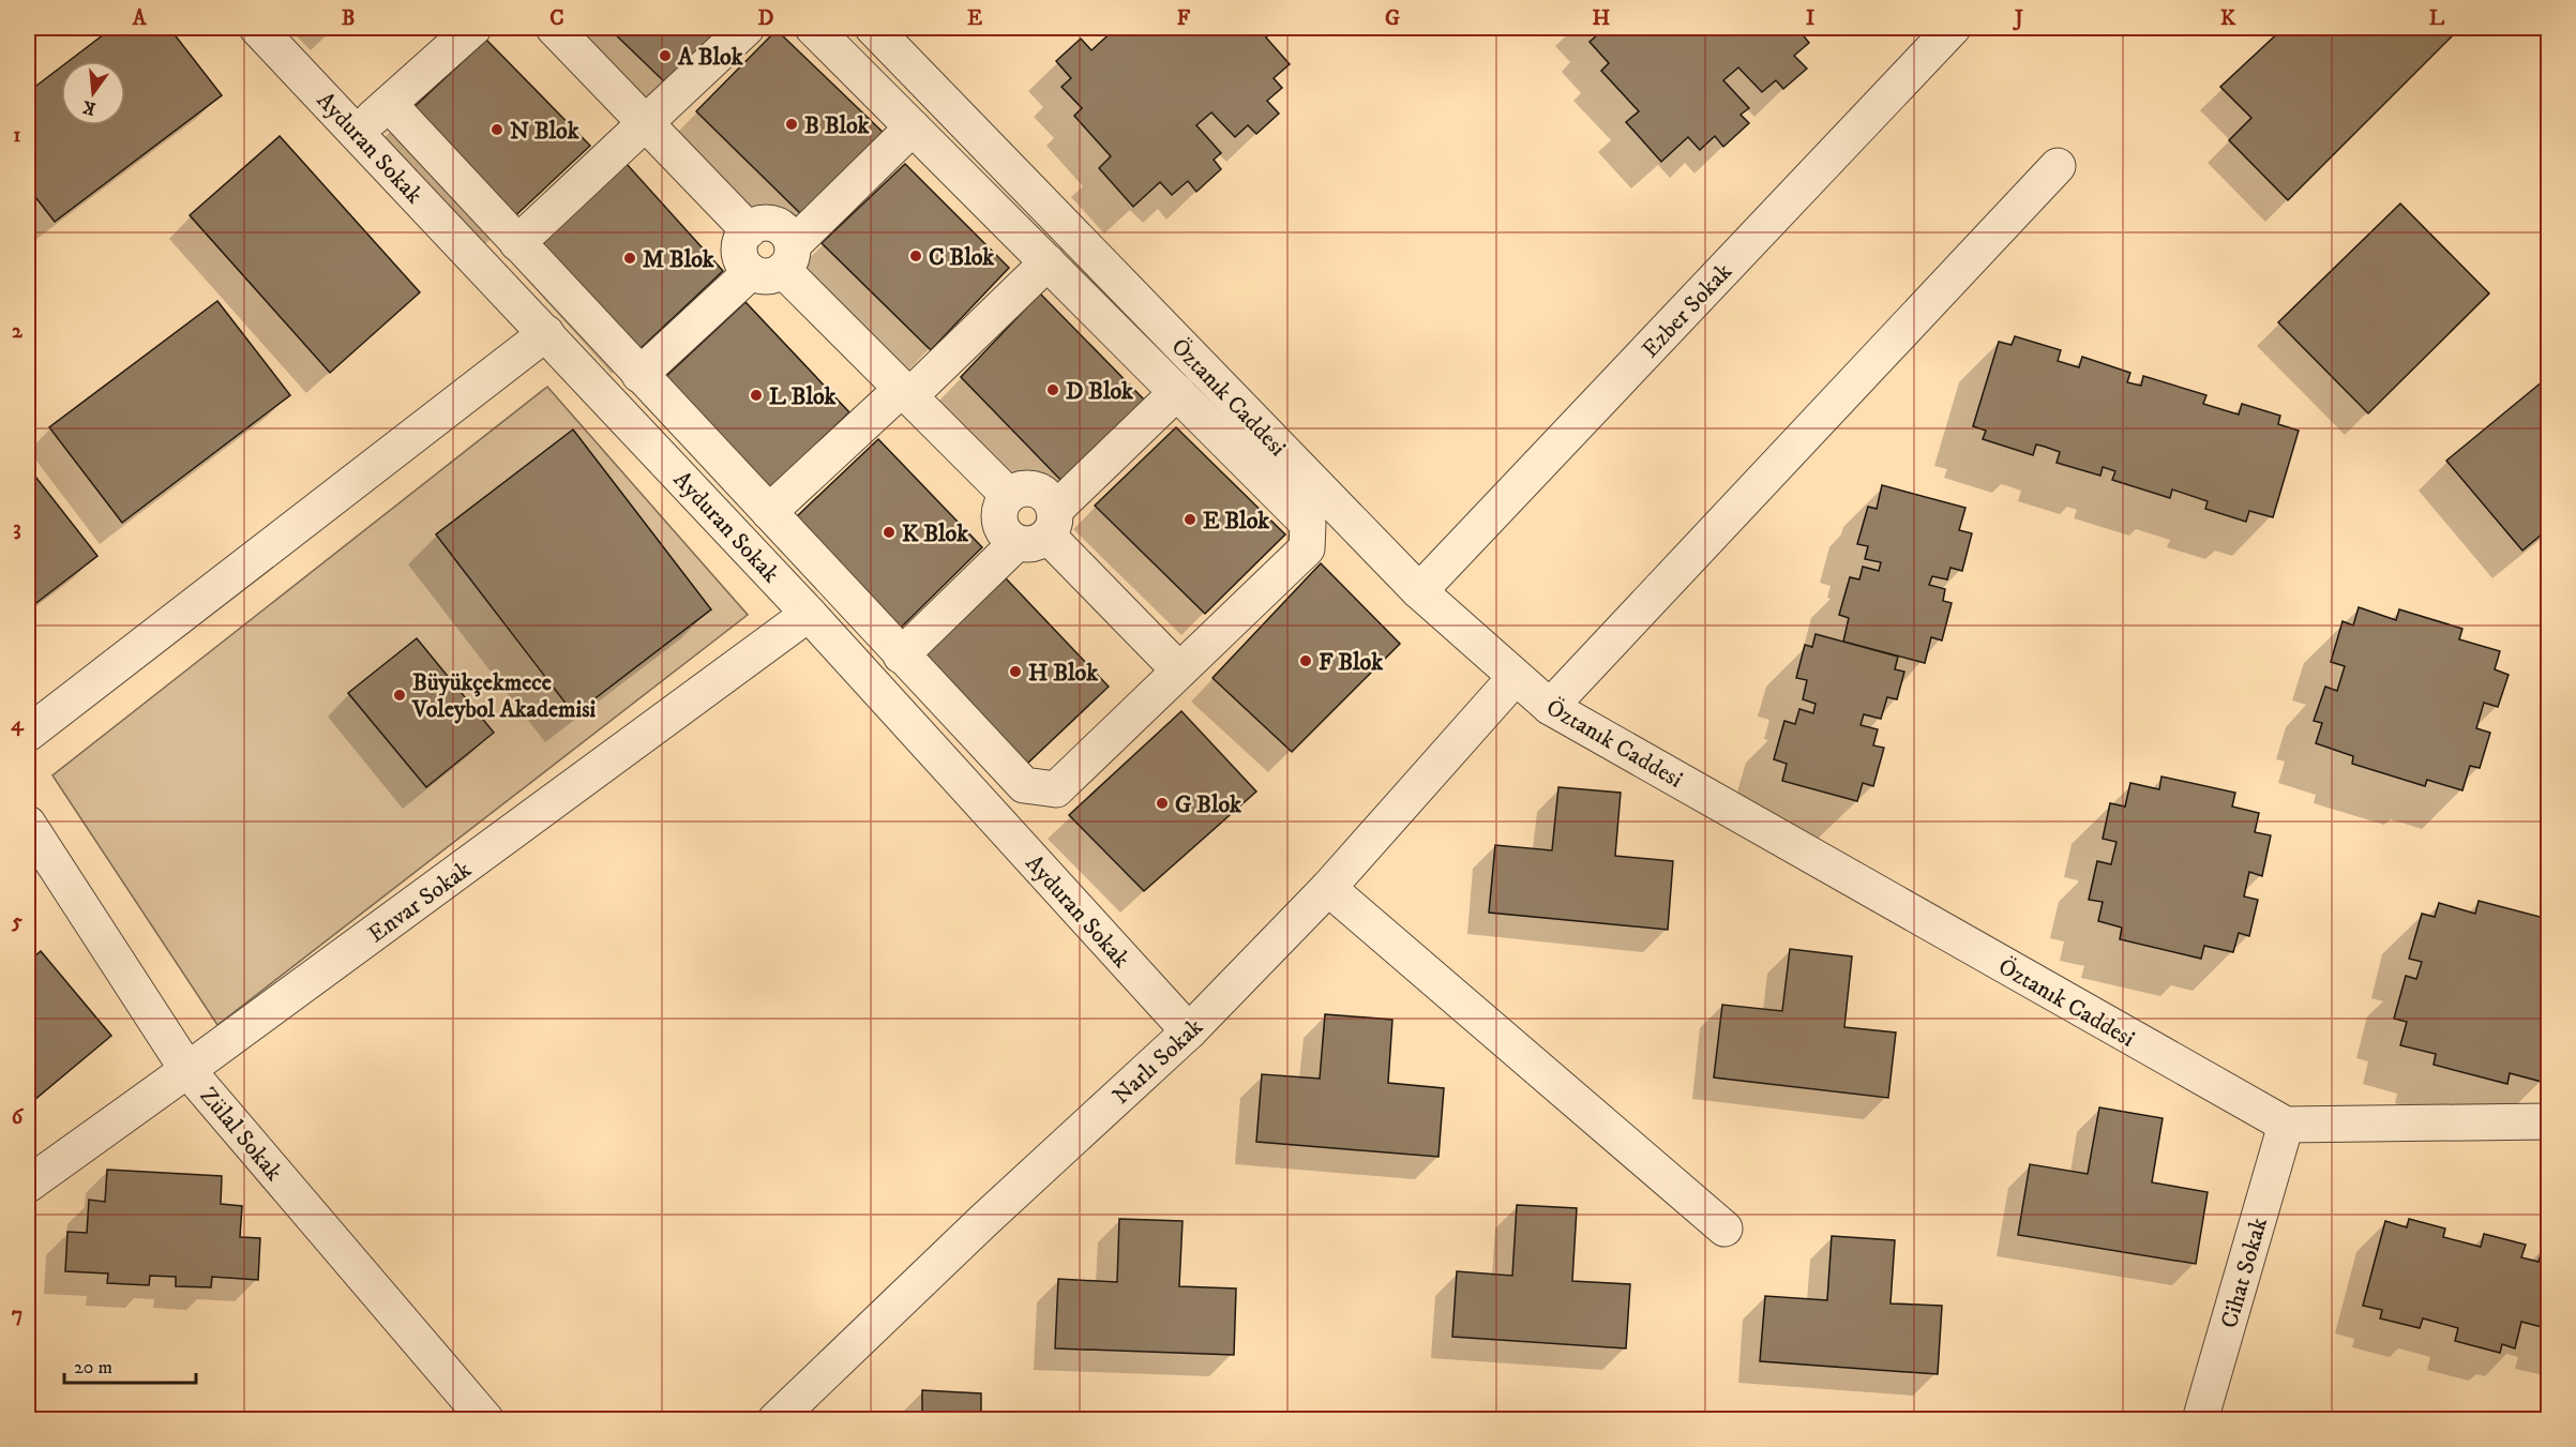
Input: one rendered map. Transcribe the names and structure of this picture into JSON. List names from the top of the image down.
{
  "streets": {
    "street": [
      "Ayduran Sokak",
      "Ezber Sokak",
      "Öztanık Caddesi",
      "Envar Sokak",
      "Narlı Sokak",
      "Zülal Sokak",
      "Cihat Sokak"
    ]
  },
  "crossings": [
    ["Ayduran Sokak", "Envar Sokak"],
    ["Ayduran Sokak", "Narlı Sokak"],
    ["Ezber Sokak", "Öztanık Caddesi"],
    ["Öztanık Caddesi", "Narlı Sokak"],
    ["Öztanık Caddesi", "Cihat Sokak"],
    ["Envar Sokak", "Zülal Sokak"]
  ],
  "places": [
    "A Blok",
    "B Blok",
    "N Blok",
    "C Blok",
    "M Blok",
    "D Blok",
    "L Blok",
    "E Blok",
    "K Blok",
    "F Blok",
    "H Blok",
    "Büyükçekmece Voleybol Akademisi",
    "G Blok"
  ],
  "scale_bar": "20 m",
  "north": "bottom",
  "grid": {
    "columns": [
      "A",
      "B",
      "C",
      "D",
      "E",
      "F",
      "G",
      "H",
      "I",
      "J",
      "K",
      "L"
    ],
    "rows": [
      "1",
      "2",
      "3",
      "4",
      "5",
      "6",
      "7"
    ]
  }
}
